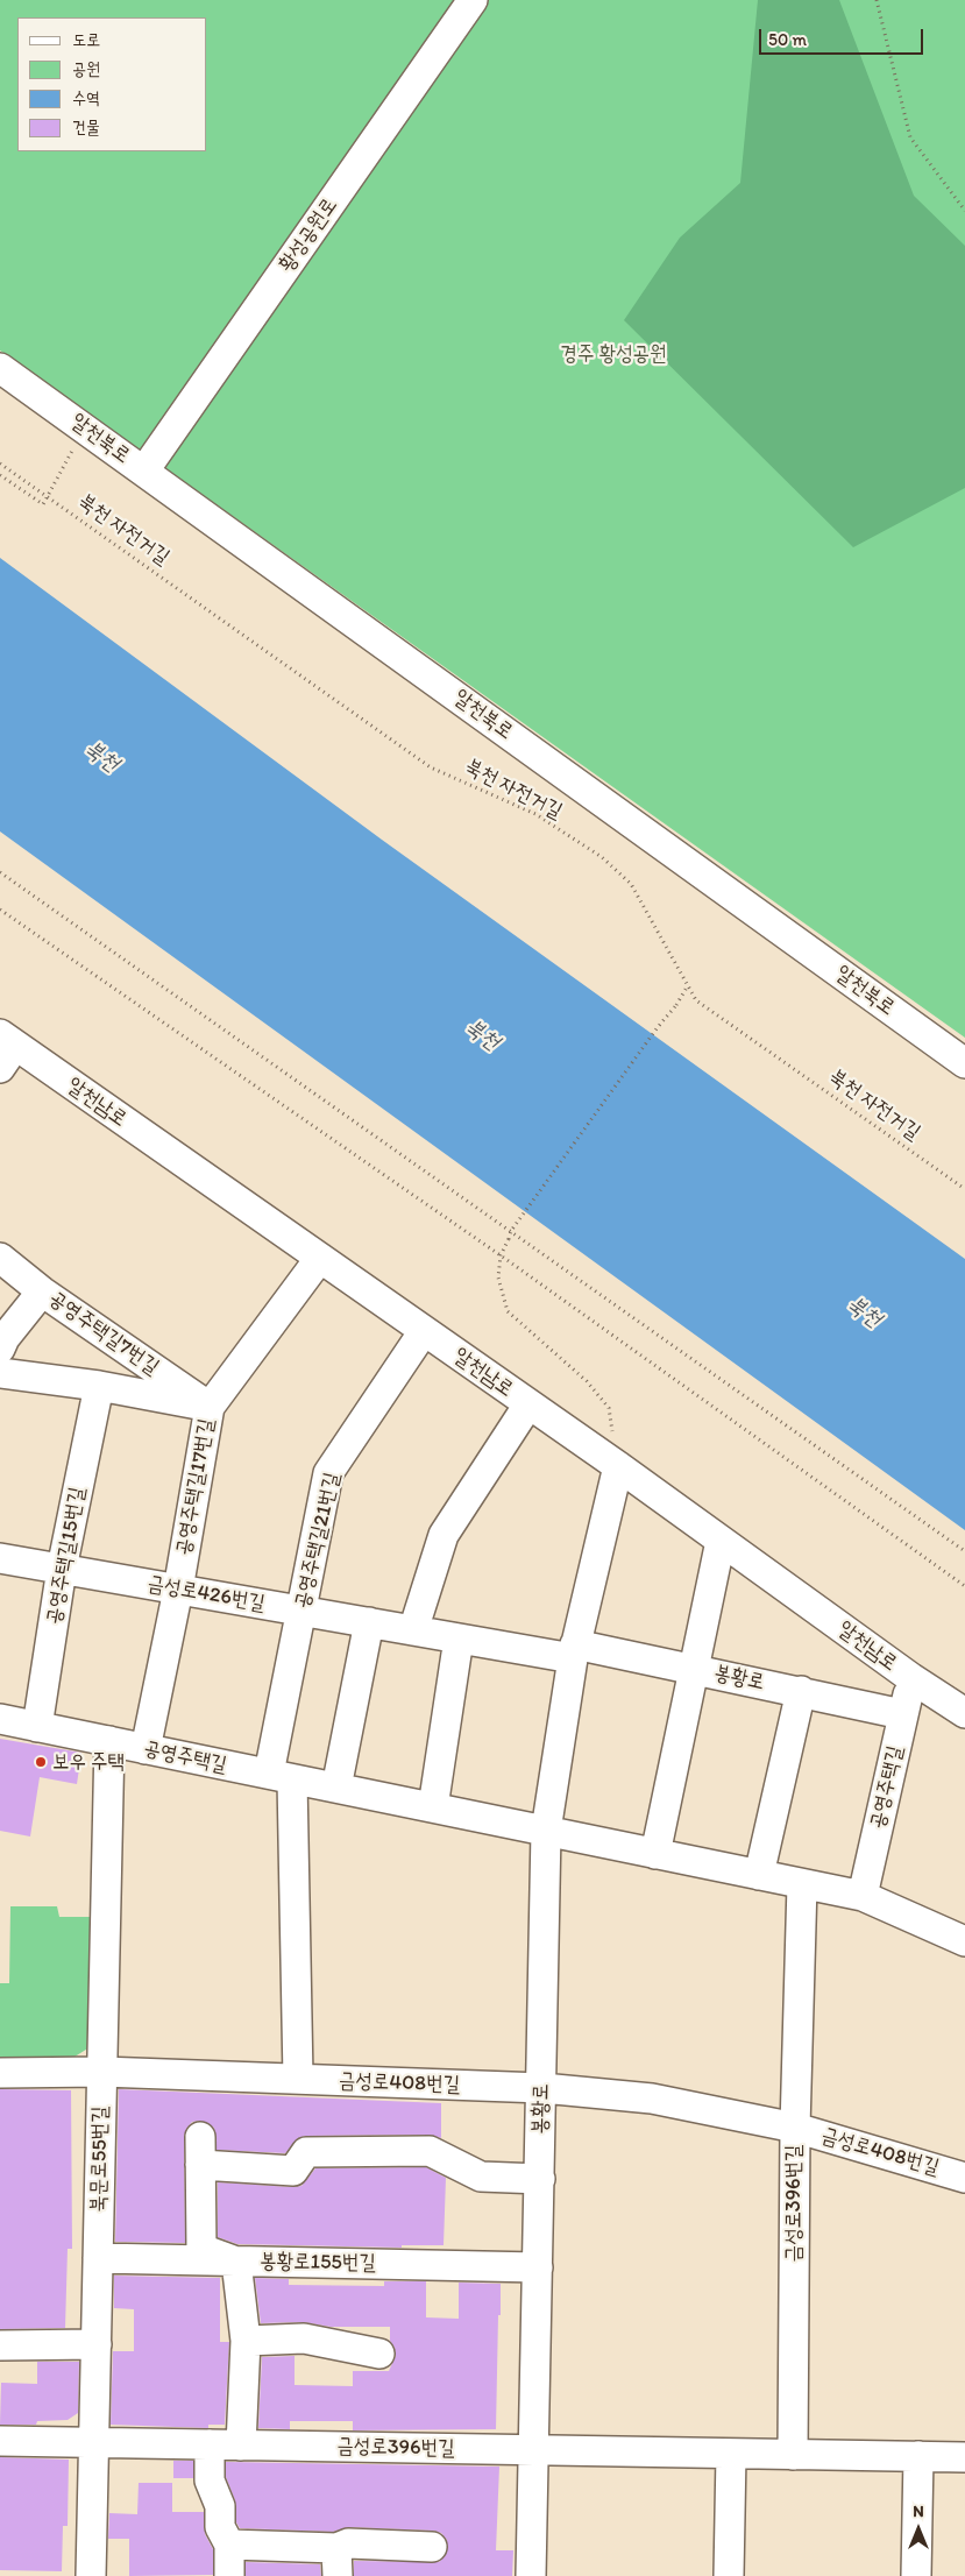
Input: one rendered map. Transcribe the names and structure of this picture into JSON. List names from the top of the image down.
{
  "streets": {
    "street": [
      "황성공원로",
      "알천북로",
      "알천남로",
      "공영주택길7번길",
      "공영주택길17번길",
      "공영주택길21번길",
      "공영주택길15번길",
      "금성로426번길",
      "봉황로",
      "공영주택길",
      "금성로408번길",
      "북문로55번길",
      "금성로396번길",
      "봉황로155번길"
    ],
    "path": ["북천 자전거길"]
  },
  "crossings": [
    ["황성공원로", "알천북로"],
    ["알천남로", "공영주택길17번길"],
    ["알천남로", "공영주택길21번길"],
    ["알천남로", "봉황로"],
    ["알천남로", "공영주택길"],
    ["공영주택길7번길", "공영주택길17번길"],
    ["공영주택길17번길", "금성로426번길"],
    ["공영주택길17번길", "공영주택길"],
    ["공영주택길21번길", "금성로426번길"],
    ["공영주택길21번길", "공영주택길"],
    ["공영주택길21번길", "금성로408번길"],
    ["공영주택길15번길", "금성로426번길"],
    ["공영주택길15번길", "공영주택길"],
    ["금성로426번길", "봉황로"],
    ["봉황로", "공영주택길"],
    ["봉황로", "금성로408번길"],
    ["봉황로", "금성로396번길"],
    ["봉황로", "봉황로155번길"],
    ["공영주택길", "금성로408번길"],
    ["공영주택길", "북문로55번길"],
    ["금성로408번길", "북문로55번길"],
    ["금성로408번길", "금성로396번길"],
    ["북문로55번길", "금성로396번길"],
    ["북문로55번길", "봉황로155번길"]
  ],
  "water": ["북천"],
  "parks": ["경주 황성공원"],
  "places": ["보우 주택"],
  "legend": [
    "도로",
    "공원",
    "수역",
    "건물"
  ],
  "scale_bar": "50 m",
  "north": "top"
}
